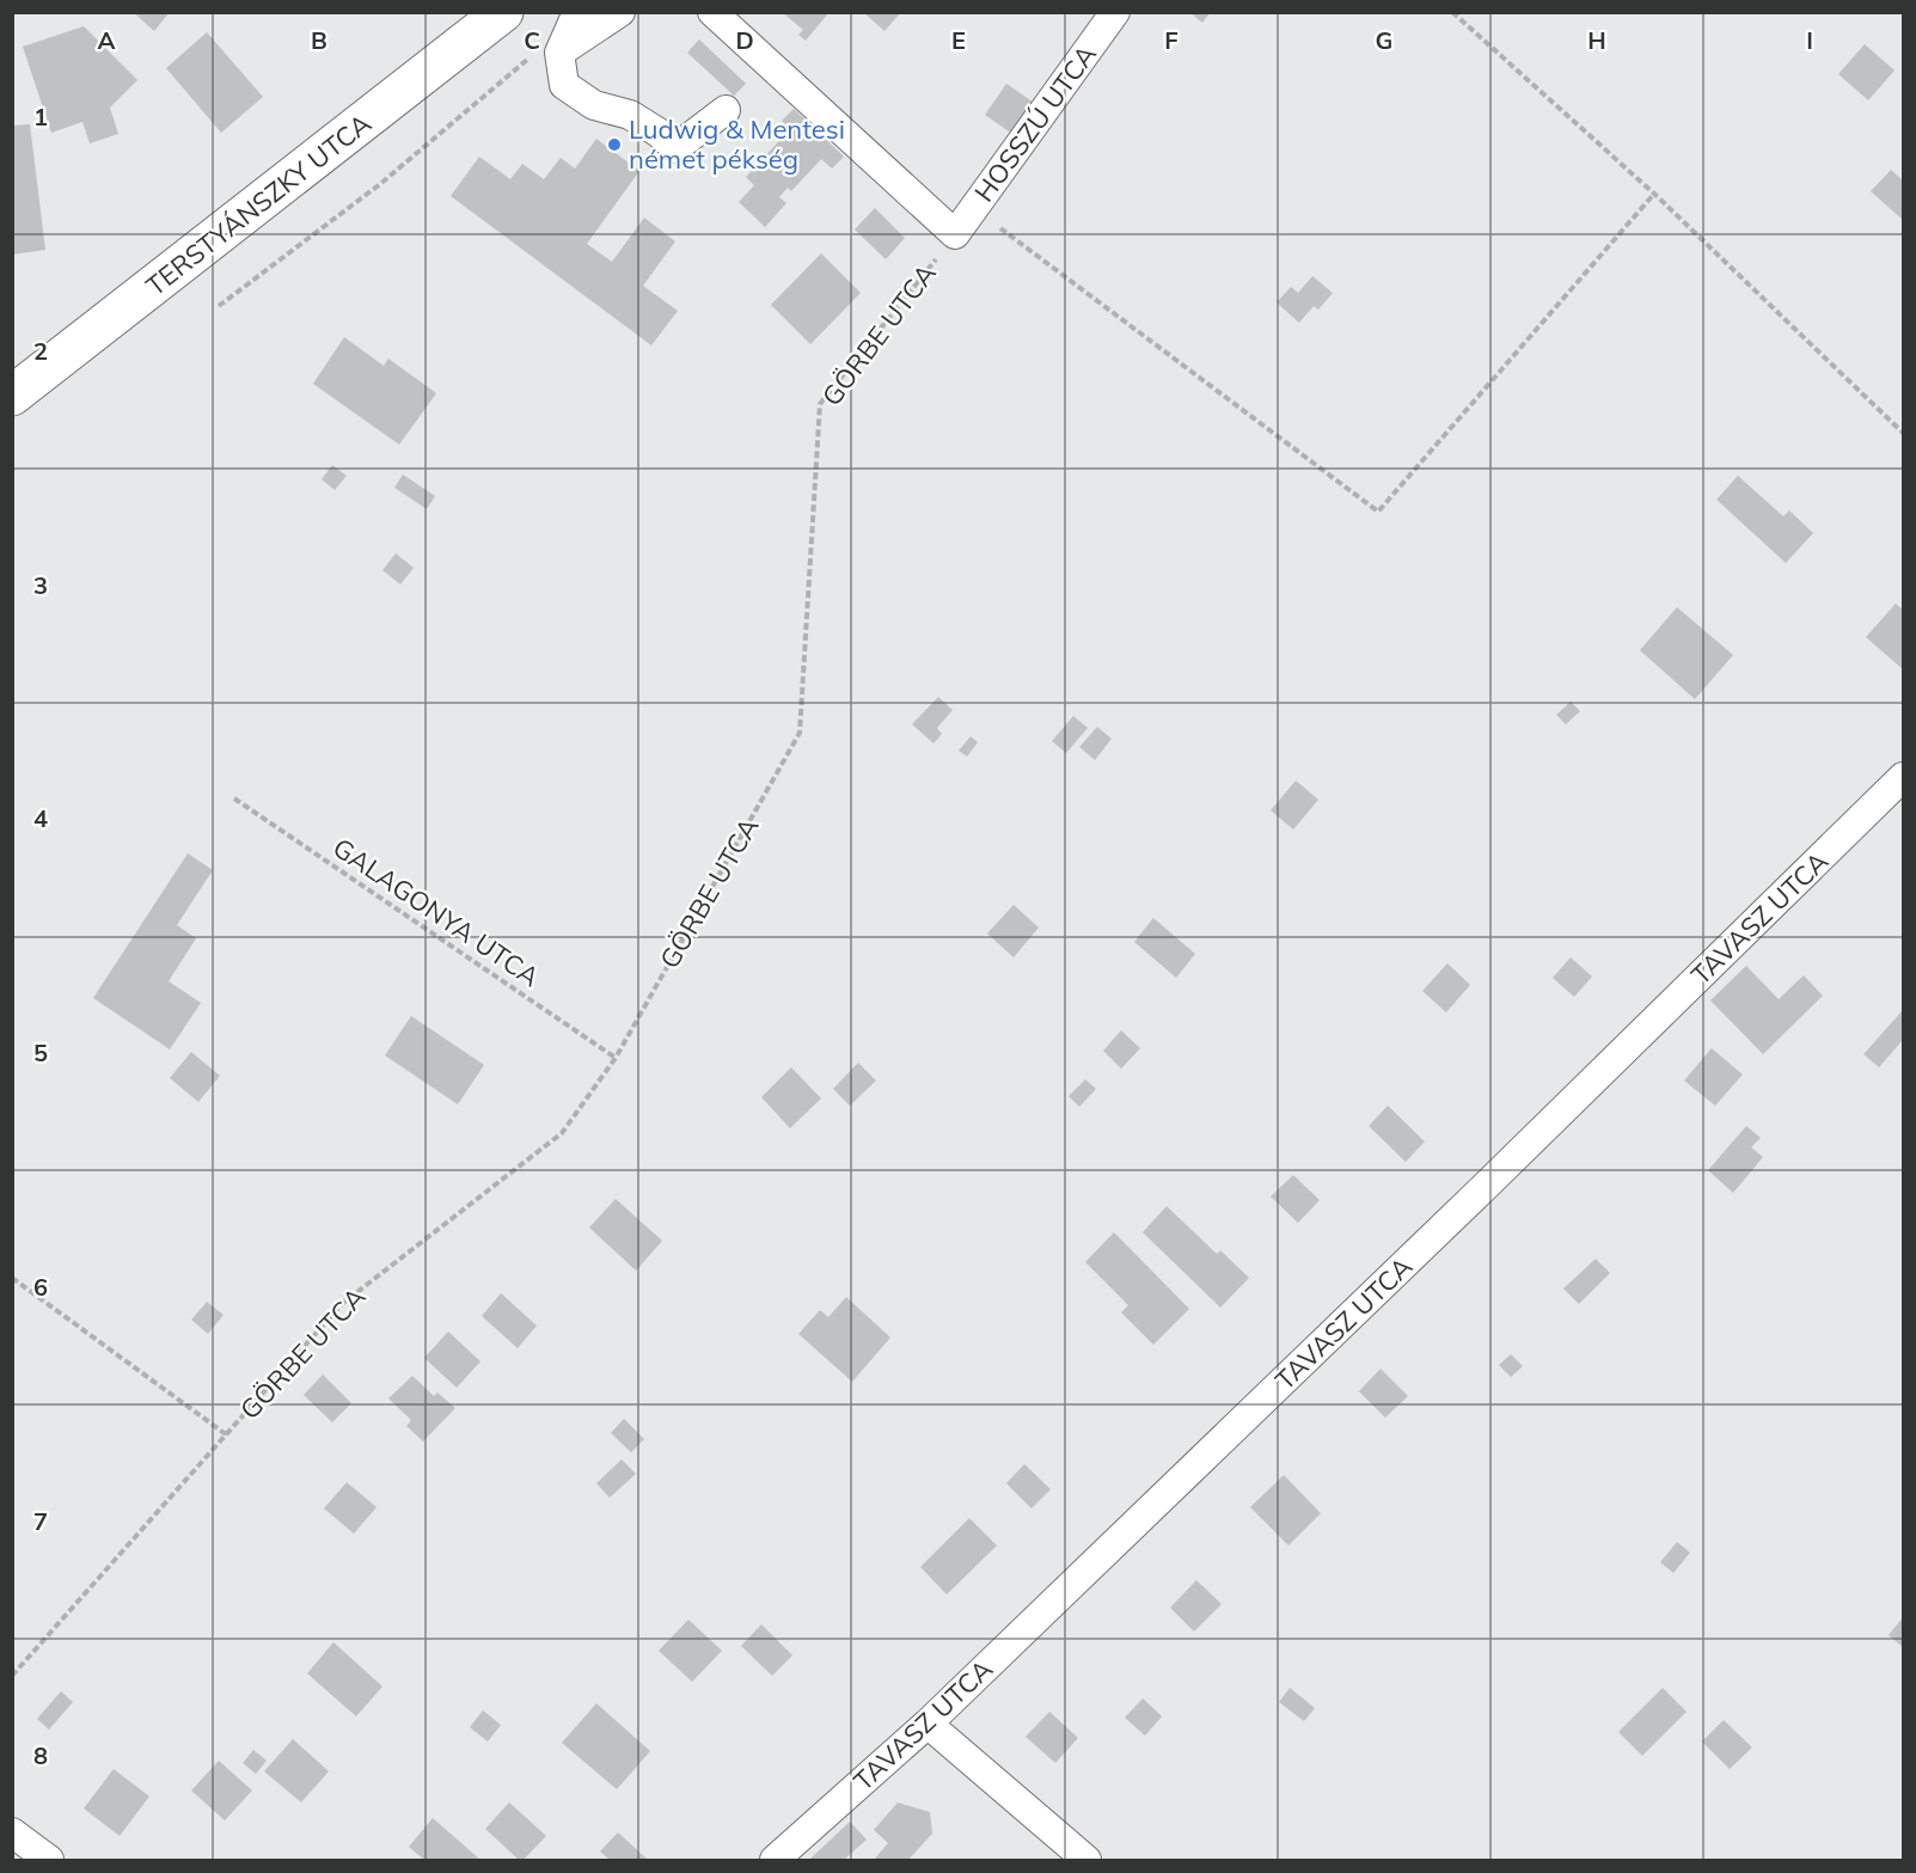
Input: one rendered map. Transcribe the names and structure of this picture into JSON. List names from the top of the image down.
{
  "streets": {
    "main road": ["TERSTYÁNSZKY UTCA"],
    "street": ["HOSSZÚ UTCA", "TAVASZ UTCA"],
    "path": ["GÖRBE UTCA", "GALAGONYA UTCA"]
  },
  "crossings": [
    ["HOSSZÚ UTCA", "GÖRBE UTCA"],
    ["GÖRBE UTCA", "GALAGONYA UTCA"]
  ],
  "places": ["Ludwig & Mentesi német pékség"],
  "grid": {
    "columns": [
      "A",
      "B",
      "C",
      "D",
      "E",
      "F",
      "G",
      "H",
      "I"
    ],
    "rows": [
      "1",
      "2",
      "3",
      "4",
      "5",
      "6",
      "7",
      "8"
    ]
  }
}
